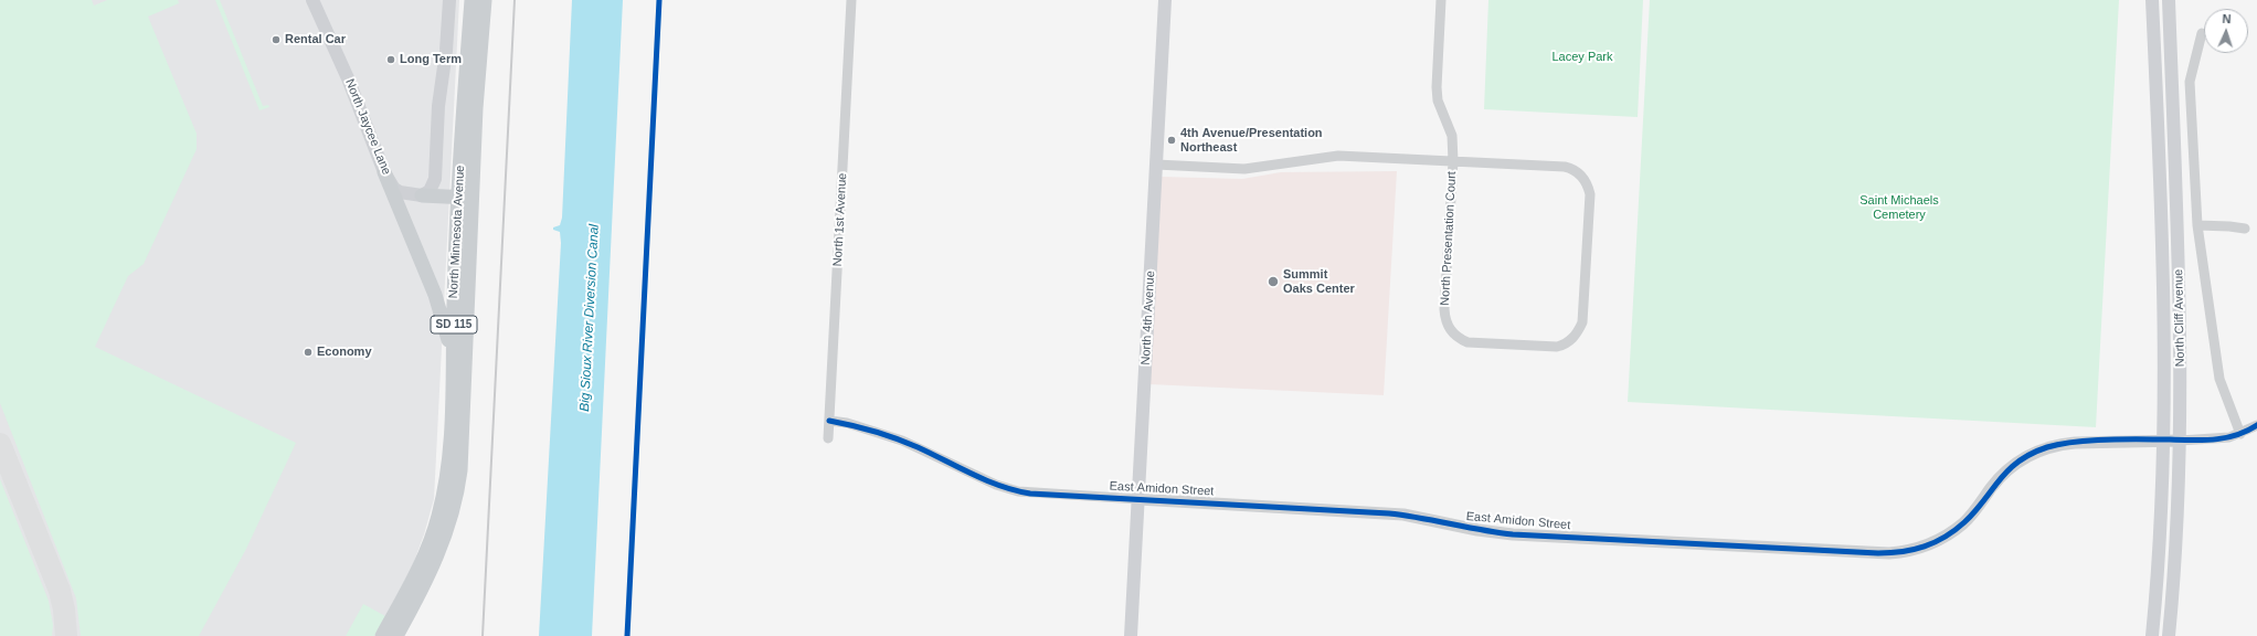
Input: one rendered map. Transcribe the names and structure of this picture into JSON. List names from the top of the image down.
{
  "streets": {
    "main road": [
      "North Jaycee Lane",
      "North Minnesota Avenue",
      "North 4th Avenue",
      "North Cliff Avenue",
      "SD 115"
    ],
    "street": ["North 1st Avenue", "North Presentation Court", "East Amidon Street"]
  },
  "crossings": [
    ["North 1st Avenue", "East Amidon Street"],
    ["North 4th Avenue", "East Amidon Street"],
    ["North Cliff Avenue", "East Amidon Street"]
  ],
  "water": ["Big Sioux River Diversion Canal"],
  "parks": ["Lacey Park", "Saint Michaels Cemetery"],
  "places": [
    "Rental Car",
    "Long Term",
    "4th Avenue/Presentation Northeast",
    "Summit Oaks Center",
    "Economy"
  ],
  "north": "top"
}
